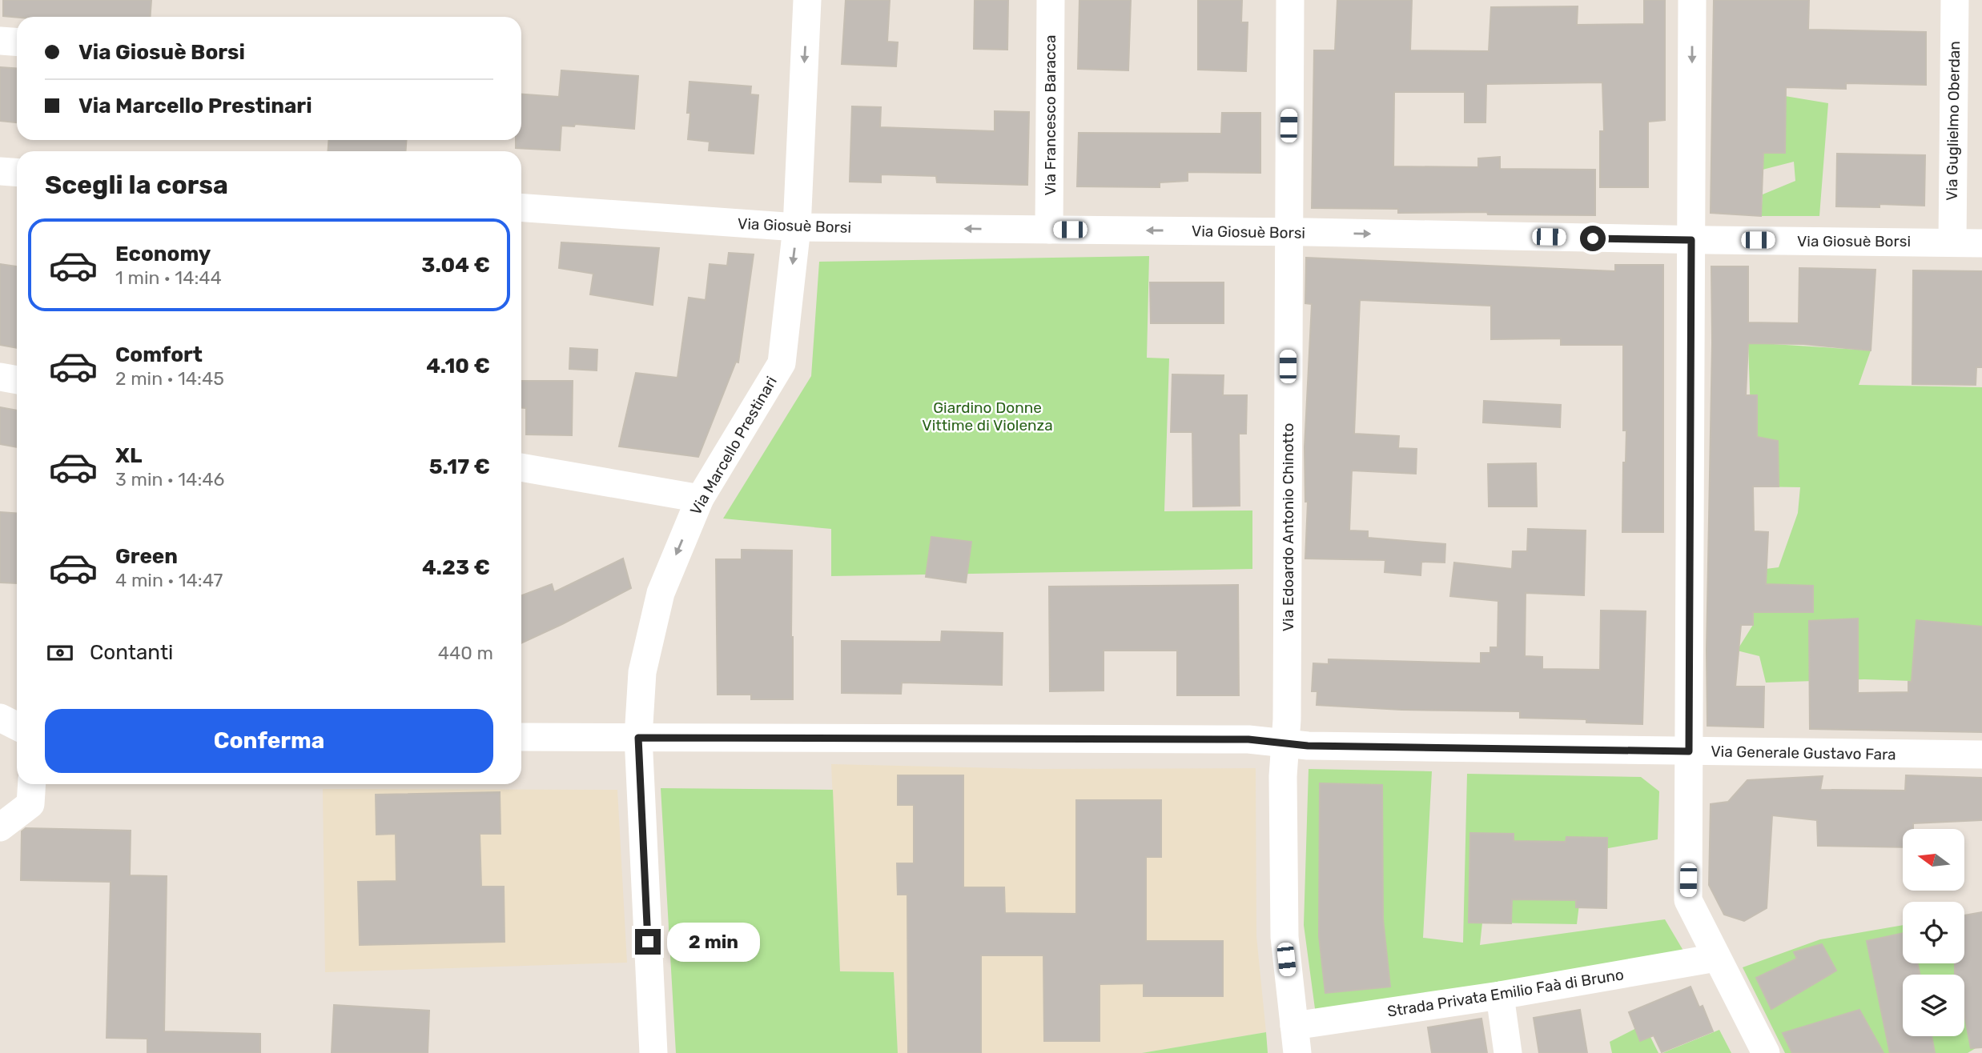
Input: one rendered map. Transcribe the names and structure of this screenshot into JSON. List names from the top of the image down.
{
  "streets": {
    "street": [
      "Via Francesco Baracca",
      "Via Guglielmo Oberdan",
      "Via Giosuè Borsi",
      "Via Marcello Prestinari",
      "Via Edoardo Antonio Chinotto",
      "Via Generale Gustavo Fara",
      "Strada Privata Emilio Faà di Bruno"
    ]
  },
  "crossings": [
    ["Via Francesco Baracca", "Via Giosuè Borsi"],
    ["Via Guglielmo Oberdan", "Via Giosuè Borsi"],
    ["Via Giosuè Borsi", "Via Marcello Prestinari"],
    ["Via Giosuè Borsi", "Via Edoardo Antonio Chinotto"],
    ["Via Marcello Prestinari", "Via Generale Gustavo Fara"],
    ["Via Edoardo Antonio Chinotto", "Via Generale Gustavo Fara"],
    ["Via Edoardo Antonio Chinotto", "Strada Privata Emilio Faà di Bruno"]
  ],
  "one_way": ["Via Marcello Prestinari"],
  "parks": ["Giardino Donne Vittime di Violenza"],
  "north": "left",
  "page": {
    "banner": ["Via Giosuè Borsi", "Via Marcello Prestinari"],
    "heading": "Scegli la corsa",
    "list": [
      {
        "name": "Economy",
        "note": "1 min · 14:44",
        "value": "3.04 €"
      },
      {
        "name": "Comfort",
        "note": "2 min · 14:45",
        "value": "4.10 €"
      },
      {
        "name": "XL",
        "note": "3 min · 14:46",
        "value": "5.17 €"
      },
      {
        "name": "Green",
        "note": "4 min · 14:47",
        "value": "4.23 €"
      }
    ],
    "pay": ["Contanti", "440 m"],
    "buttons": "Conferma",
    "bubble": "2 min"
  }
}
